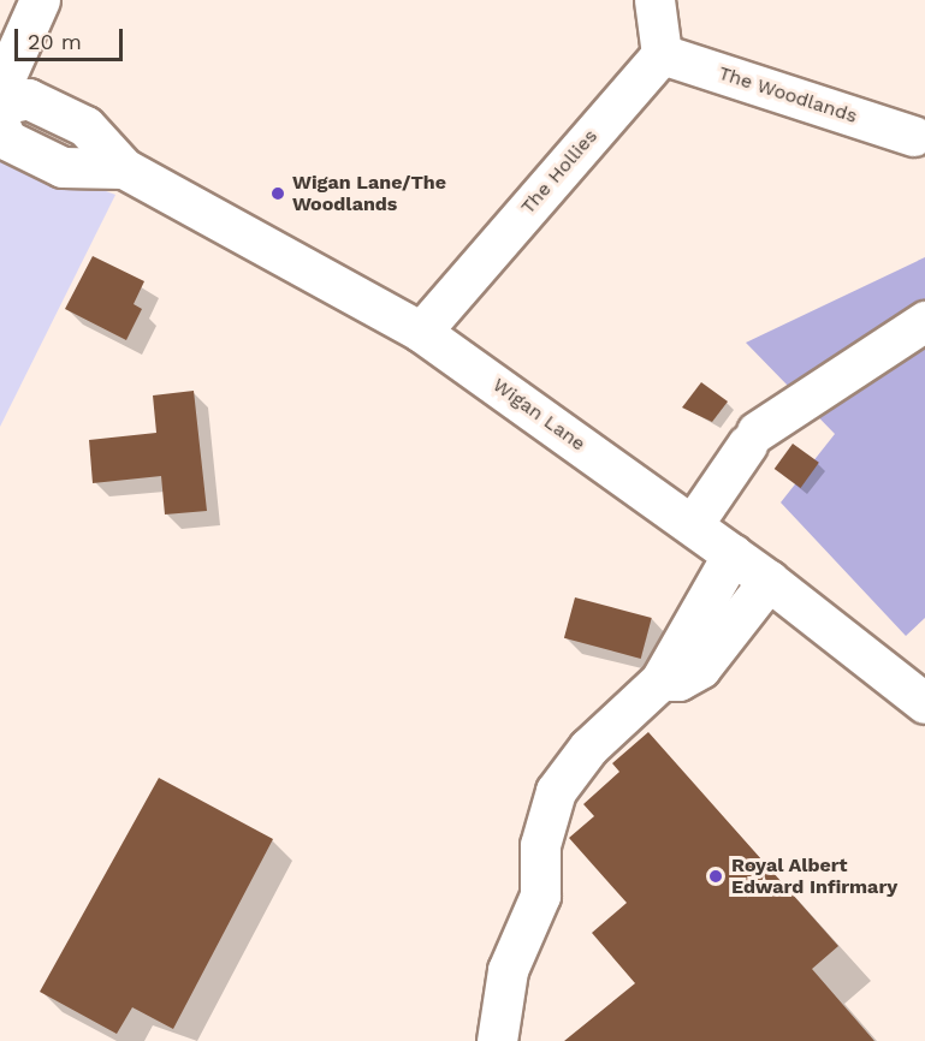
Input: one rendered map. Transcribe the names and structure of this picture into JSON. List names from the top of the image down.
{
  "streets": {
    "main road": ["The Woodlands", "The Hollies", "Wigan Lane"]
  },
  "crossings": [
    ["The Woodlands", "The Hollies"],
    ["The Hollies", "Wigan Lane"]
  ],
  "places": ["Wigan Lane/The Woodlands", "Royal Albert Edward Infirmary"],
  "scale_bar": "20 m"
}
